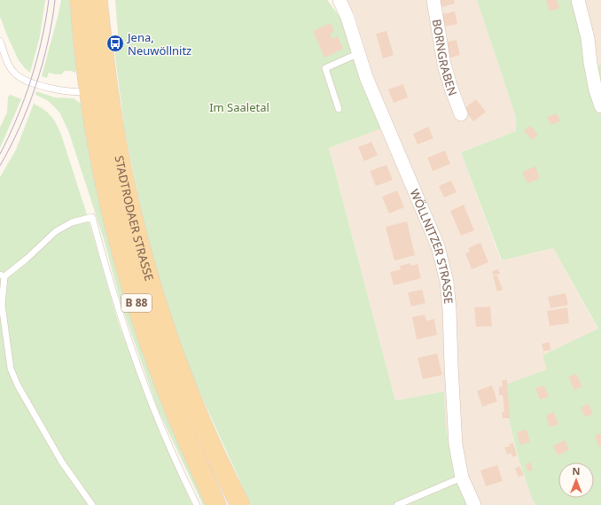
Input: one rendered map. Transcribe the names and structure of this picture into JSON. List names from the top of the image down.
{
  "streets": {
    "main road": ["STADTRODAER STRASSE", "B 88"],
    "street": ["BORNGRABEN", "WÖLLNITZER STRASSE"]
  },
  "parks": ["Im Saaletal"],
  "places": {
    "bus stop": ["Jena, Neuwöllnitz"]
  },
  "north": "top"
}
